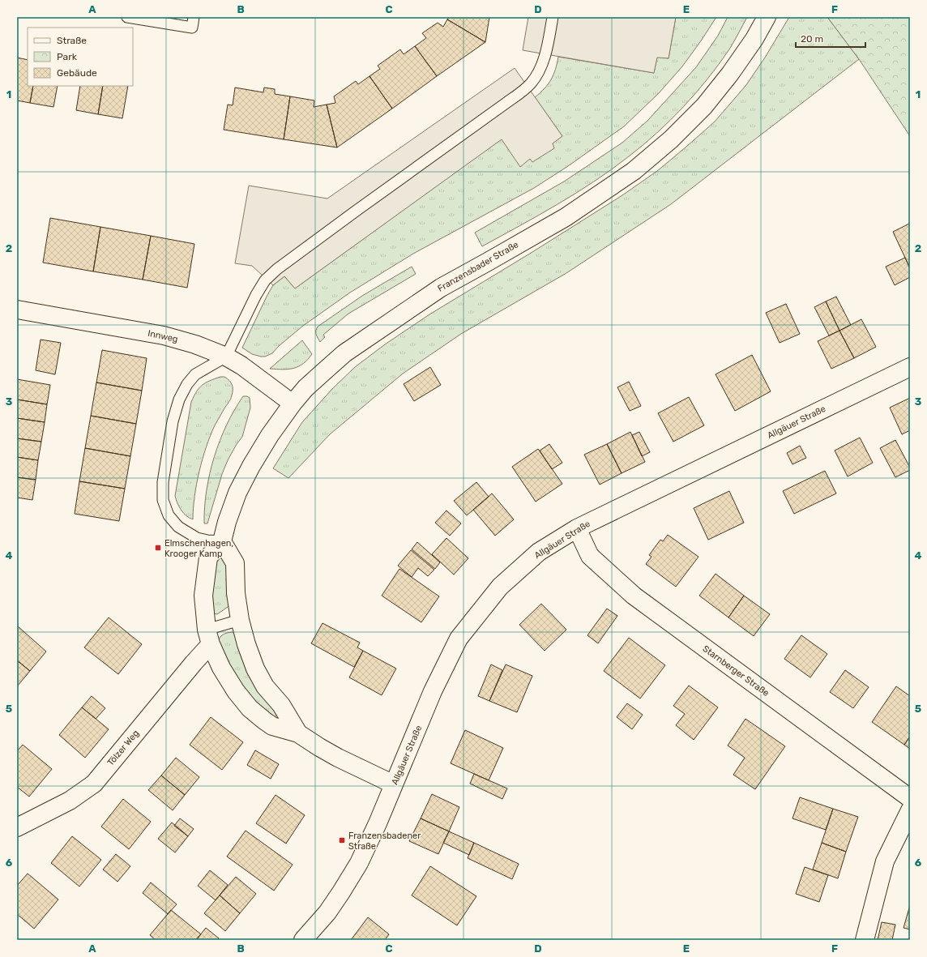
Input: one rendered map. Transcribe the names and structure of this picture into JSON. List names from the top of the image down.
{
  "streets": {
    "street": [
      "Franzensbader Straße",
      "Innweg",
      "Allgäuer Straße",
      "Starnberger Straße",
      "Tölzer Weg"
    ]
  },
  "crossings": [
    ["Franzensbader Straße", "Innweg"],
    ["Franzensbader Straße", "Allgäuer Straße"],
    ["Franzensbader Straße", "Tölzer Weg"],
    ["Allgäuer Straße", "Starnberger Straße"]
  ],
  "places": {
    "transit": ["Elmschenhagen, Krooger Kamp", "Franzensbadener Straße"]
  },
  "legend": ["Straße", "Park", "Gebäude"],
  "scale_bar": "20 m",
  "grid": {
    "columns": [
      "A",
      "B",
      "C",
      "D",
      "E",
      "F"
    ],
    "rows": [
      "1",
      "2",
      "3",
      "4",
      "5",
      "6"
    ]
  }
}
